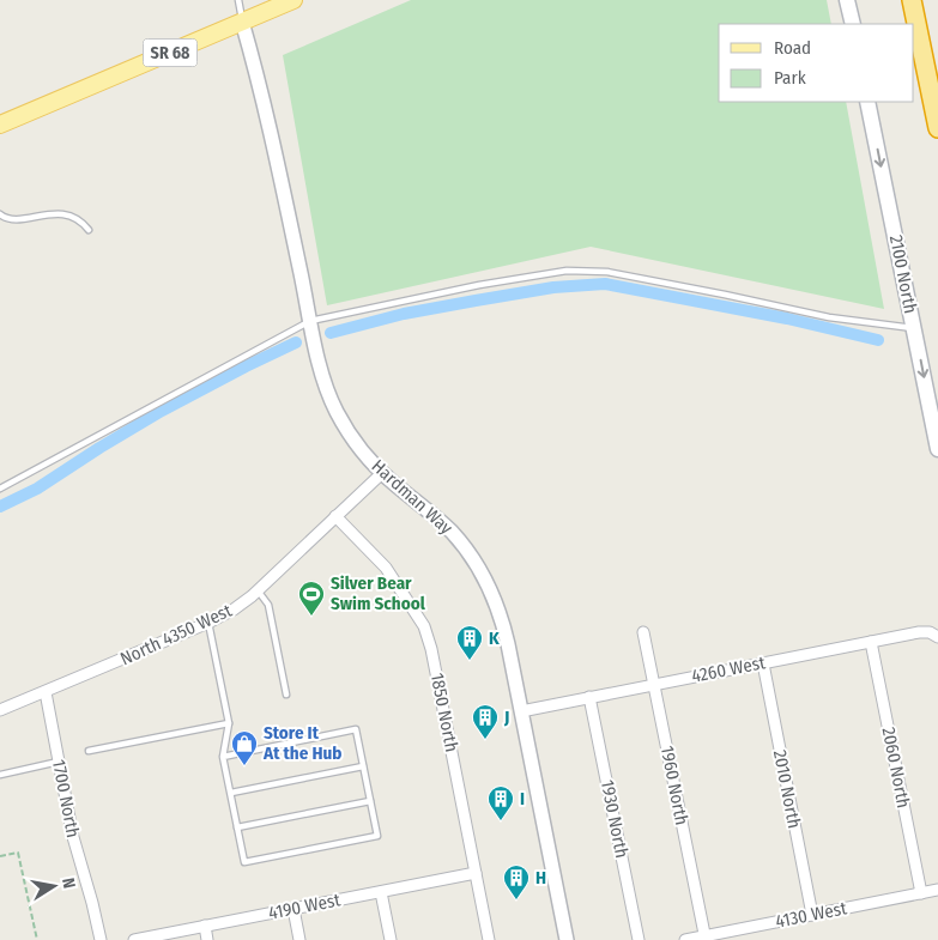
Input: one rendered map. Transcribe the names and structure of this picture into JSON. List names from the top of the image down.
{
  "streets": {
    "main road": ["SR 68", "2100 North"],
    "street": [
      "Hardman Way",
      "North 4350 West",
      "4260 West",
      "1850 North",
      "2060 North",
      "1960 North",
      "2010 North",
      "1700 North",
      "1930 North",
      "4190 West",
      "4130 West"
    ]
  },
  "crossings": [
    ["SR 68", "Hardman Way"],
    ["Hardman Way", "North 4350 West"],
    ["Hardman Way", "4260 West"],
    ["North 4350 West", "1850 North"],
    ["North 4350 West", "1700 North"],
    ["4260 West", "2060 North"],
    ["4260 West", "1960 North"],
    ["4260 West", "2010 North"],
    ["4260 West", "1930 North"],
    ["1850 North", "4190 West"],
    ["2060 North", "4130 West"],
    ["1960 North", "4130 West"],
    ["2010 North", "4130 West"]
  ],
  "one_way": ["2100 North"],
  "places": {
    "sports": ["Silver Bear Swim School"],
    "building": [
      "K",
      "J",
      "I",
      "H"
    ],
    "shop": ["Store It At the Hub"]
  },
  "legend": ["Road", "Park"],
  "north": "right"
}
